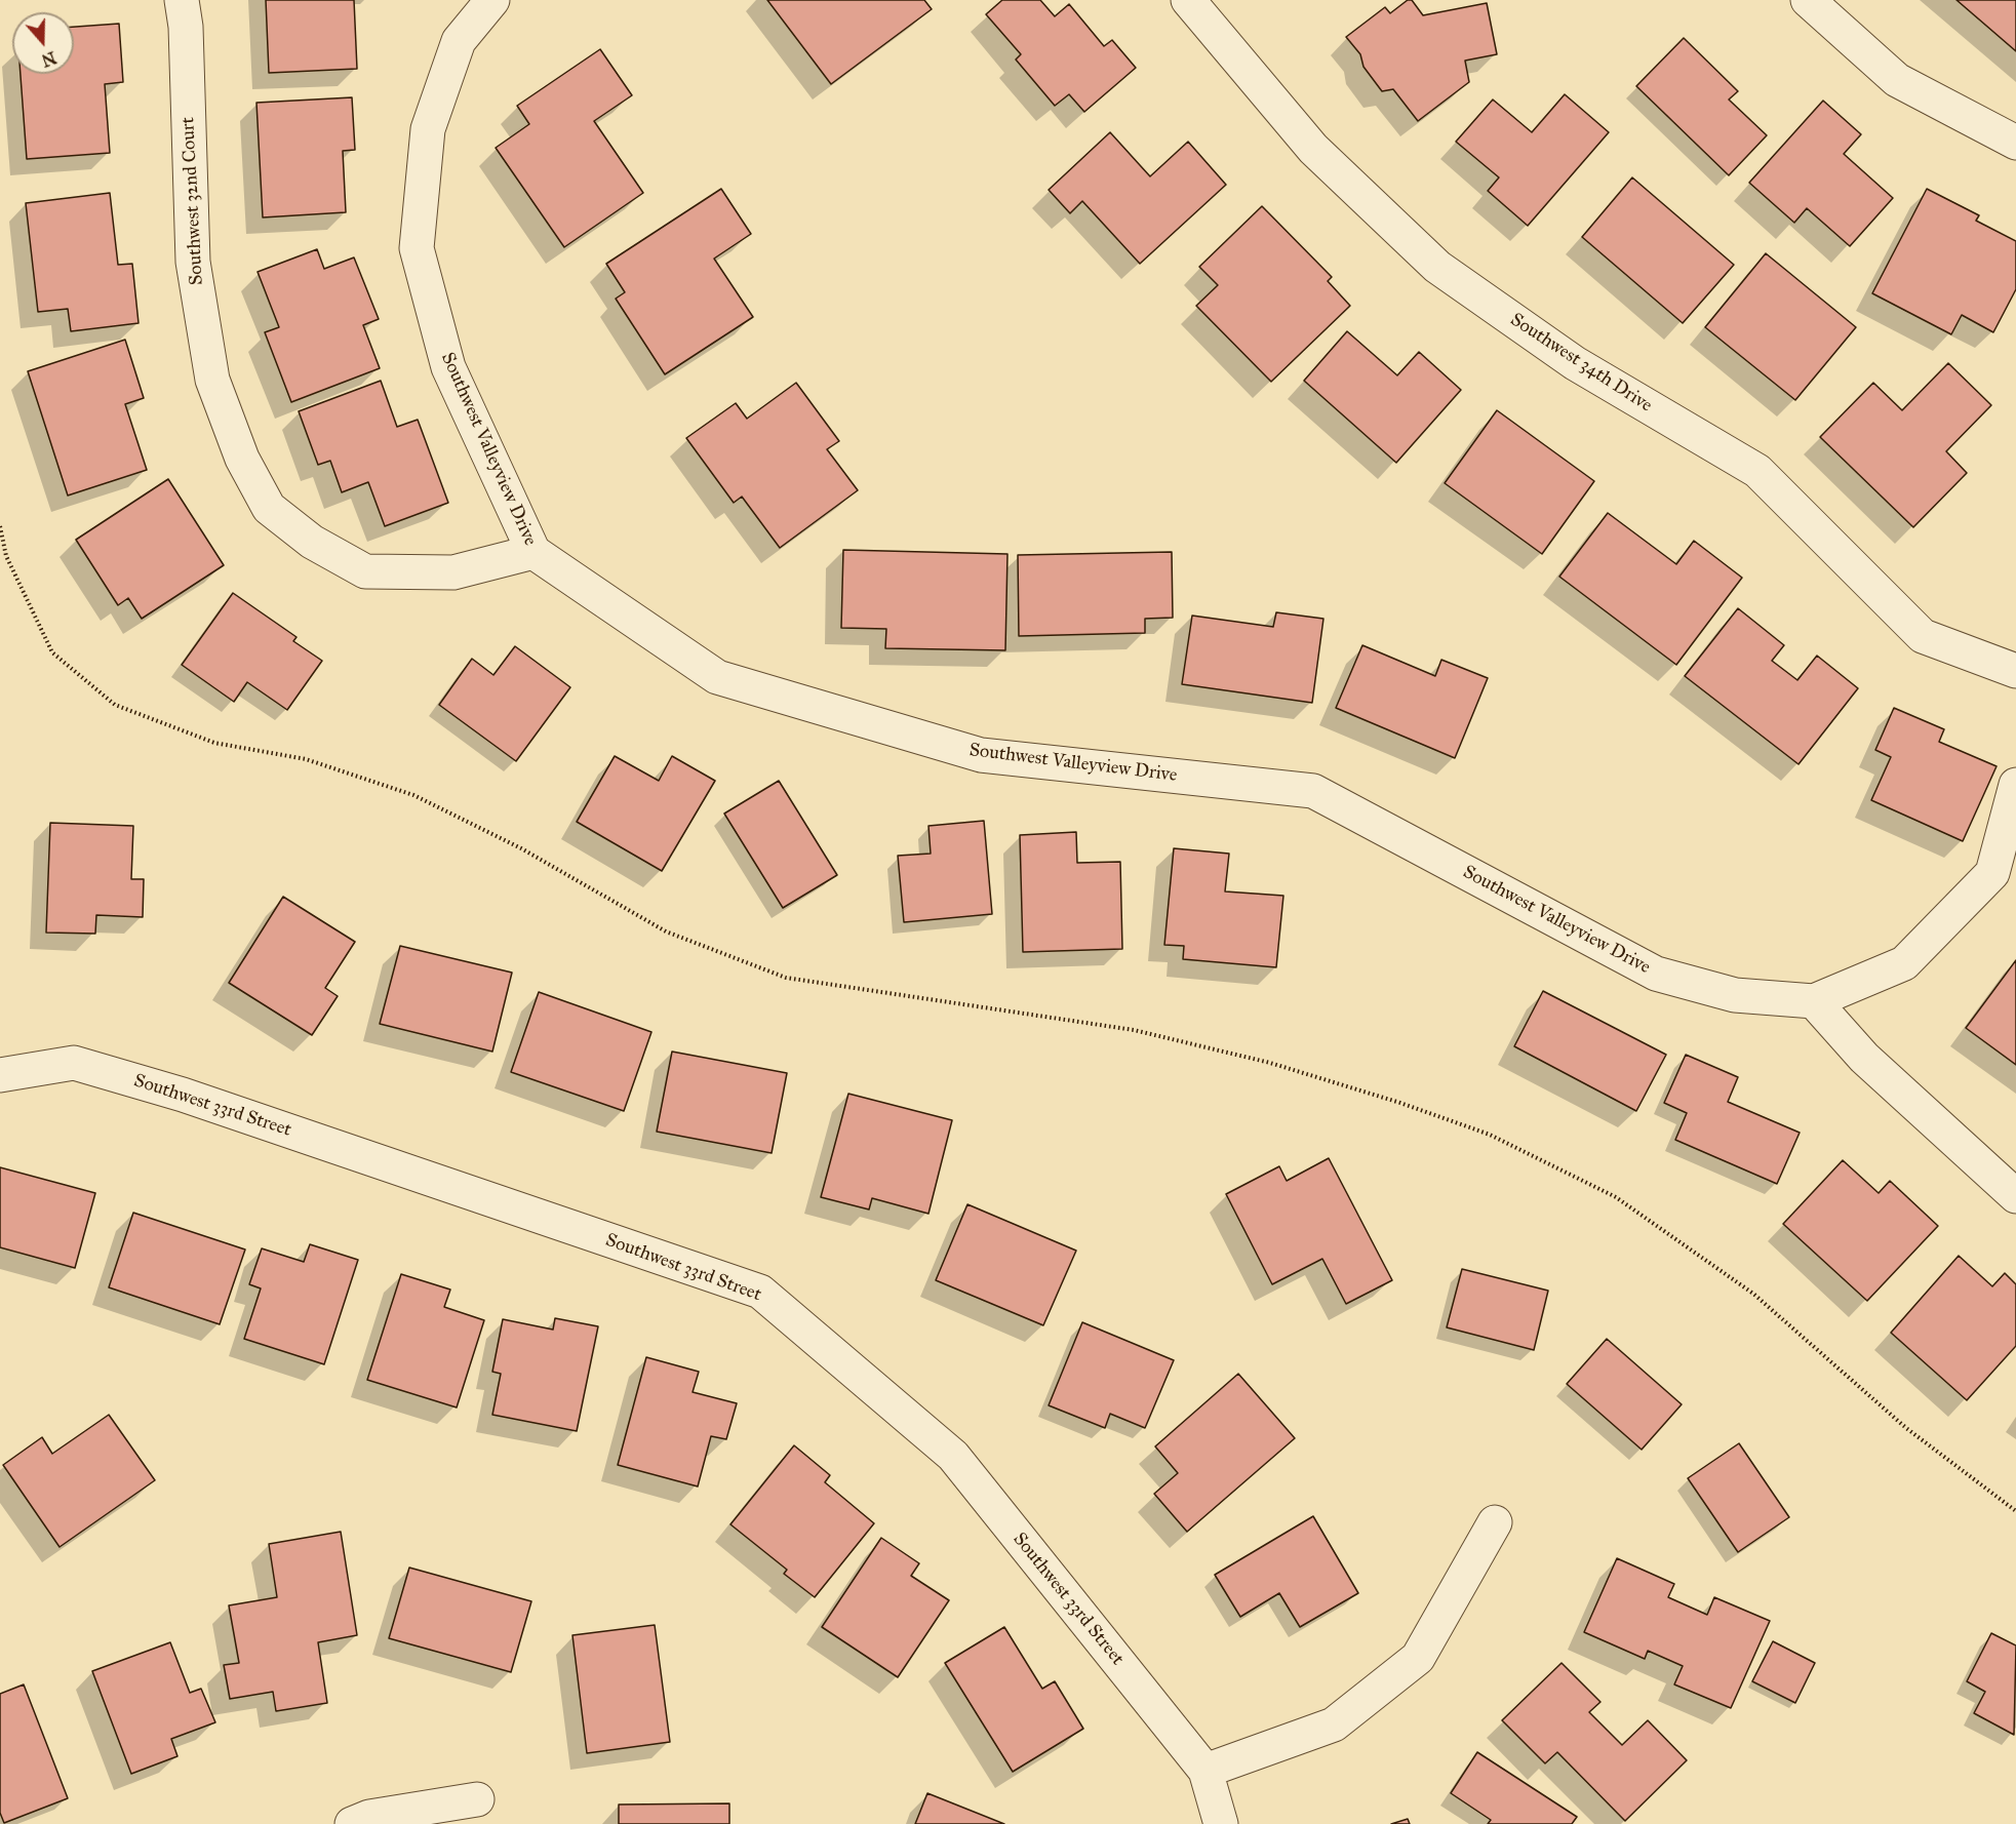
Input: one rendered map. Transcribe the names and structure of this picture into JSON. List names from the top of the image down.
{
  "streets": {
    "street": [
      "Southwest 32nd Court",
      "Southwest 34th Drive",
      "Southwest Valleyview Drive",
      "Southwest 33rd Street"
    ]
  },
  "crossings": [
    ["Southwest 32nd Court", "Southwest Valleyview Drive"]
  ],
  "north": "bottom"
}
